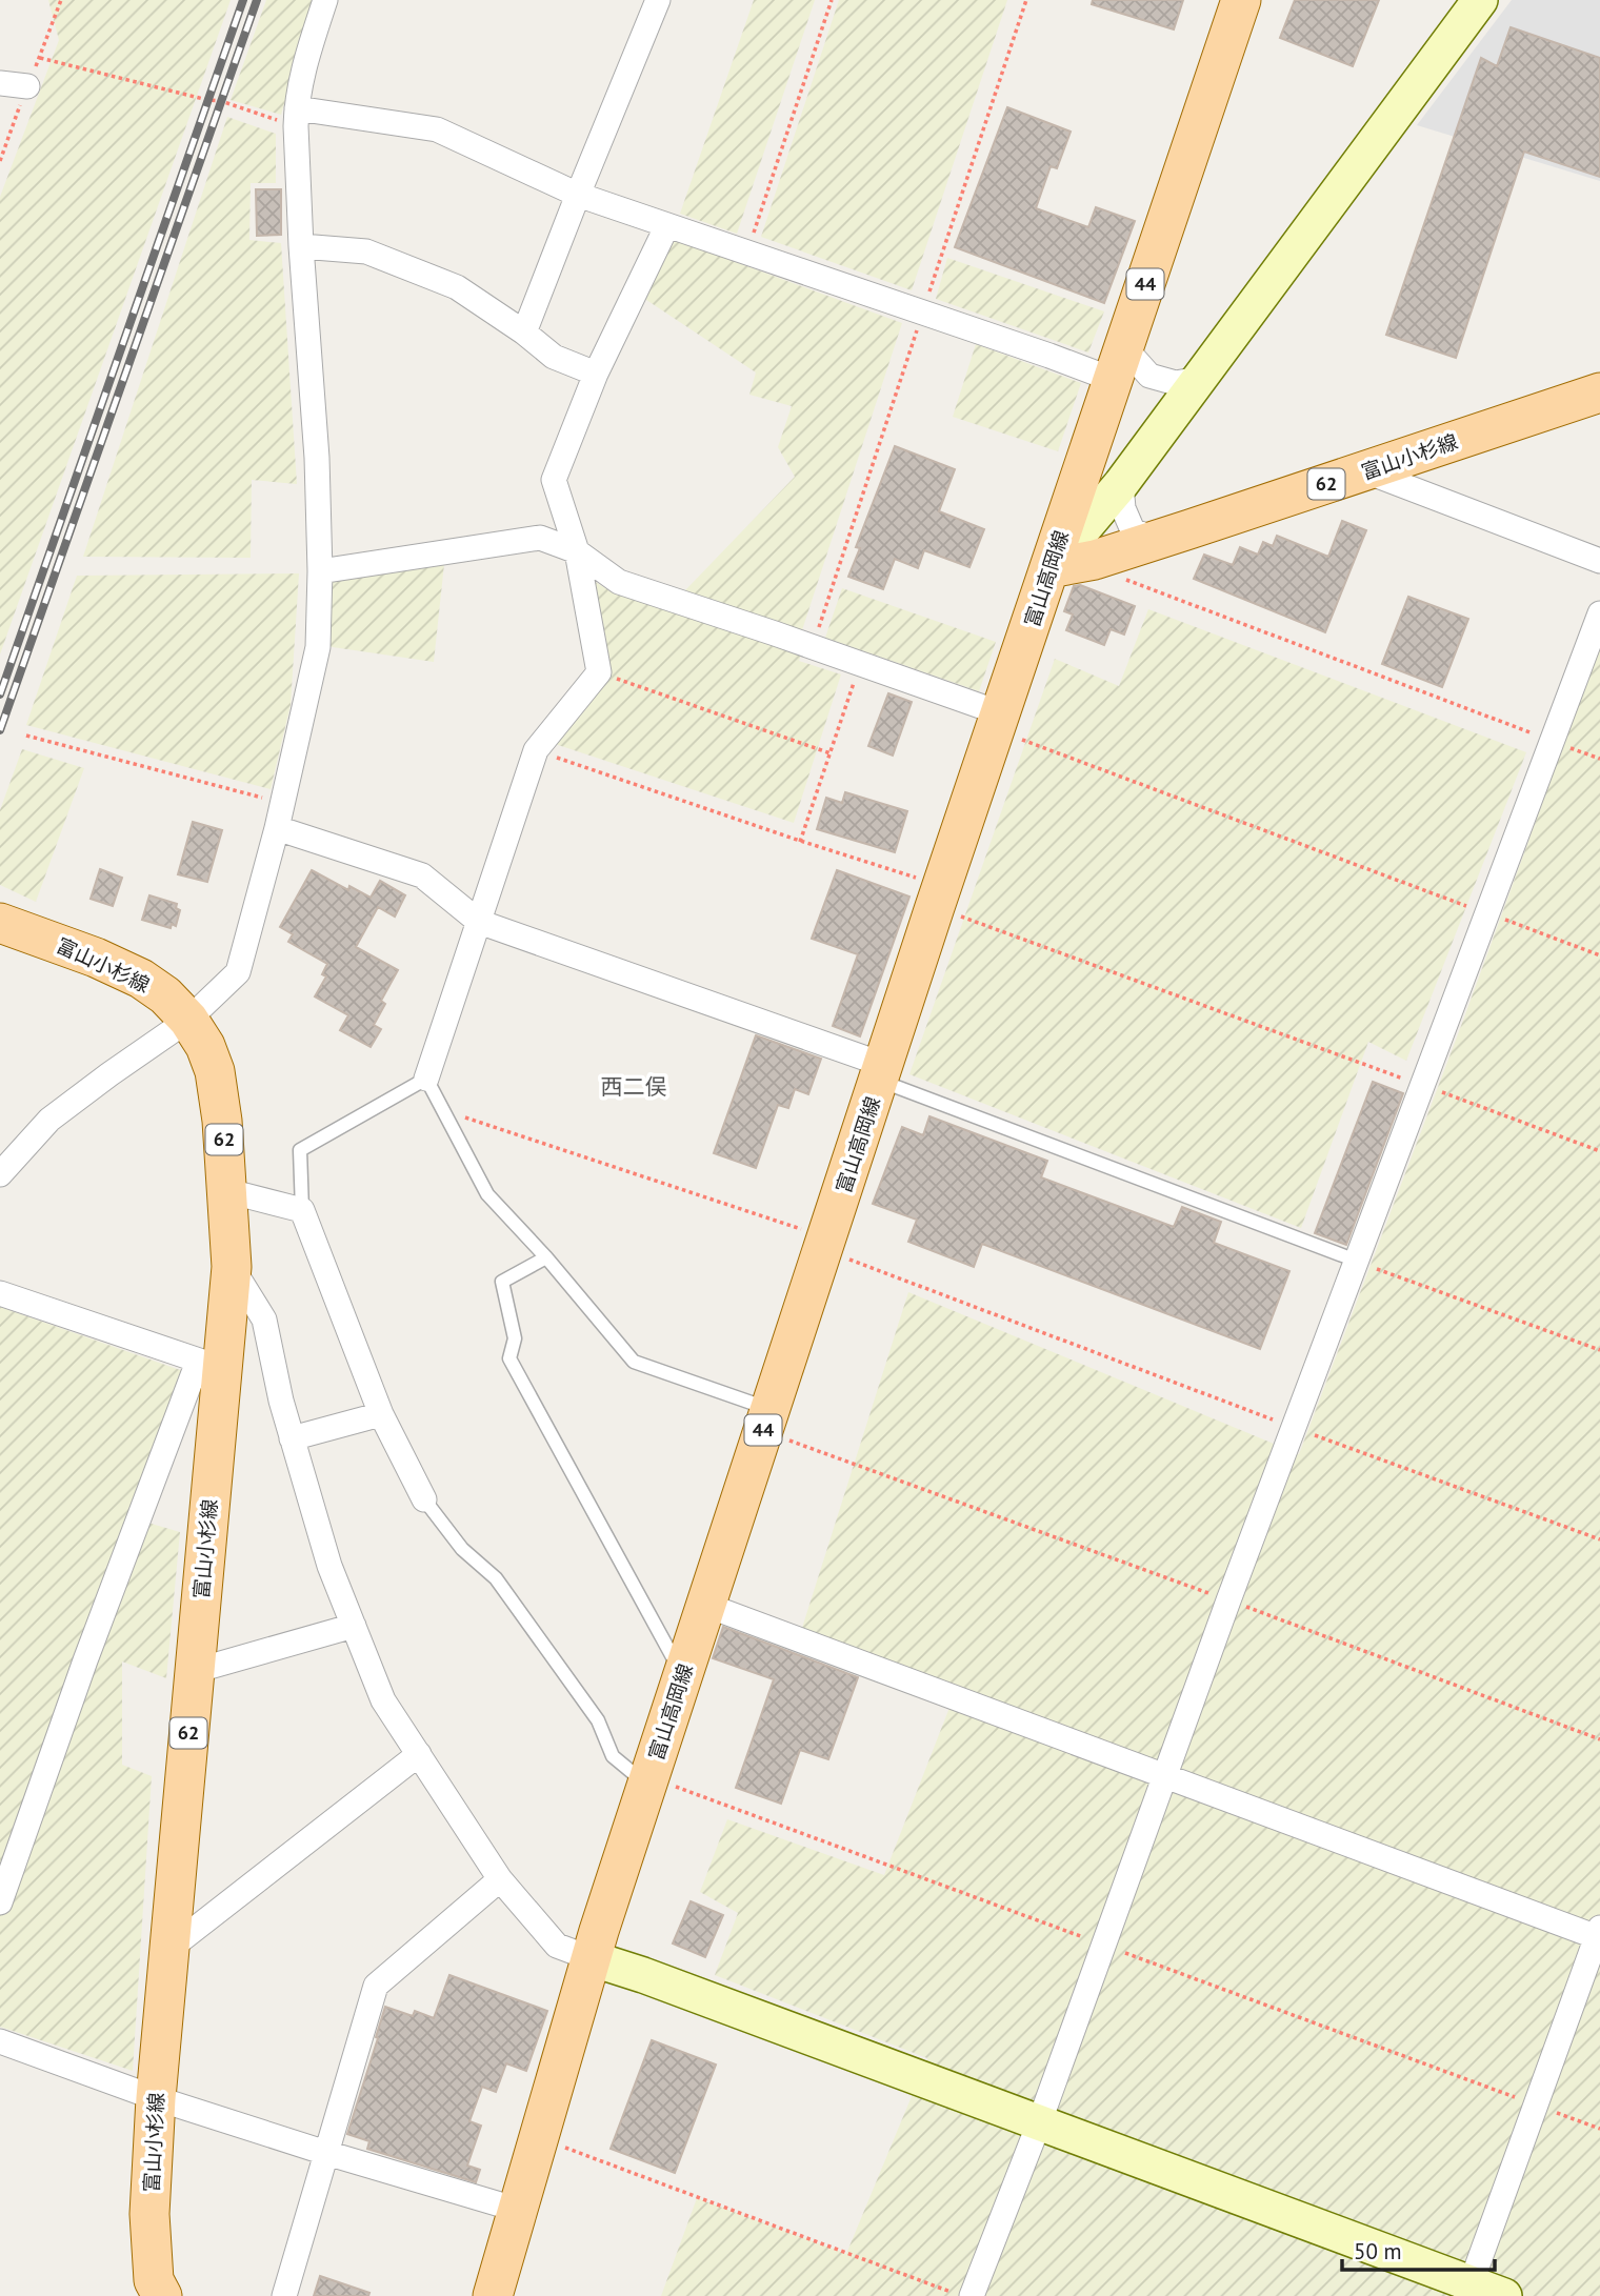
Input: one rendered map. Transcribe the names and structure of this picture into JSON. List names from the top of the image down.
{
  "streets": {
    "main road": [
      "44",
      "富山小杉線",
      "62",
      "富山高岡線"
    ]
  },
  "crossings": [
    ["富山小杉線", "富山高岡線"]
  ],
  "districts": ["西二俣"],
  "scale_bar": "50 m"
}
